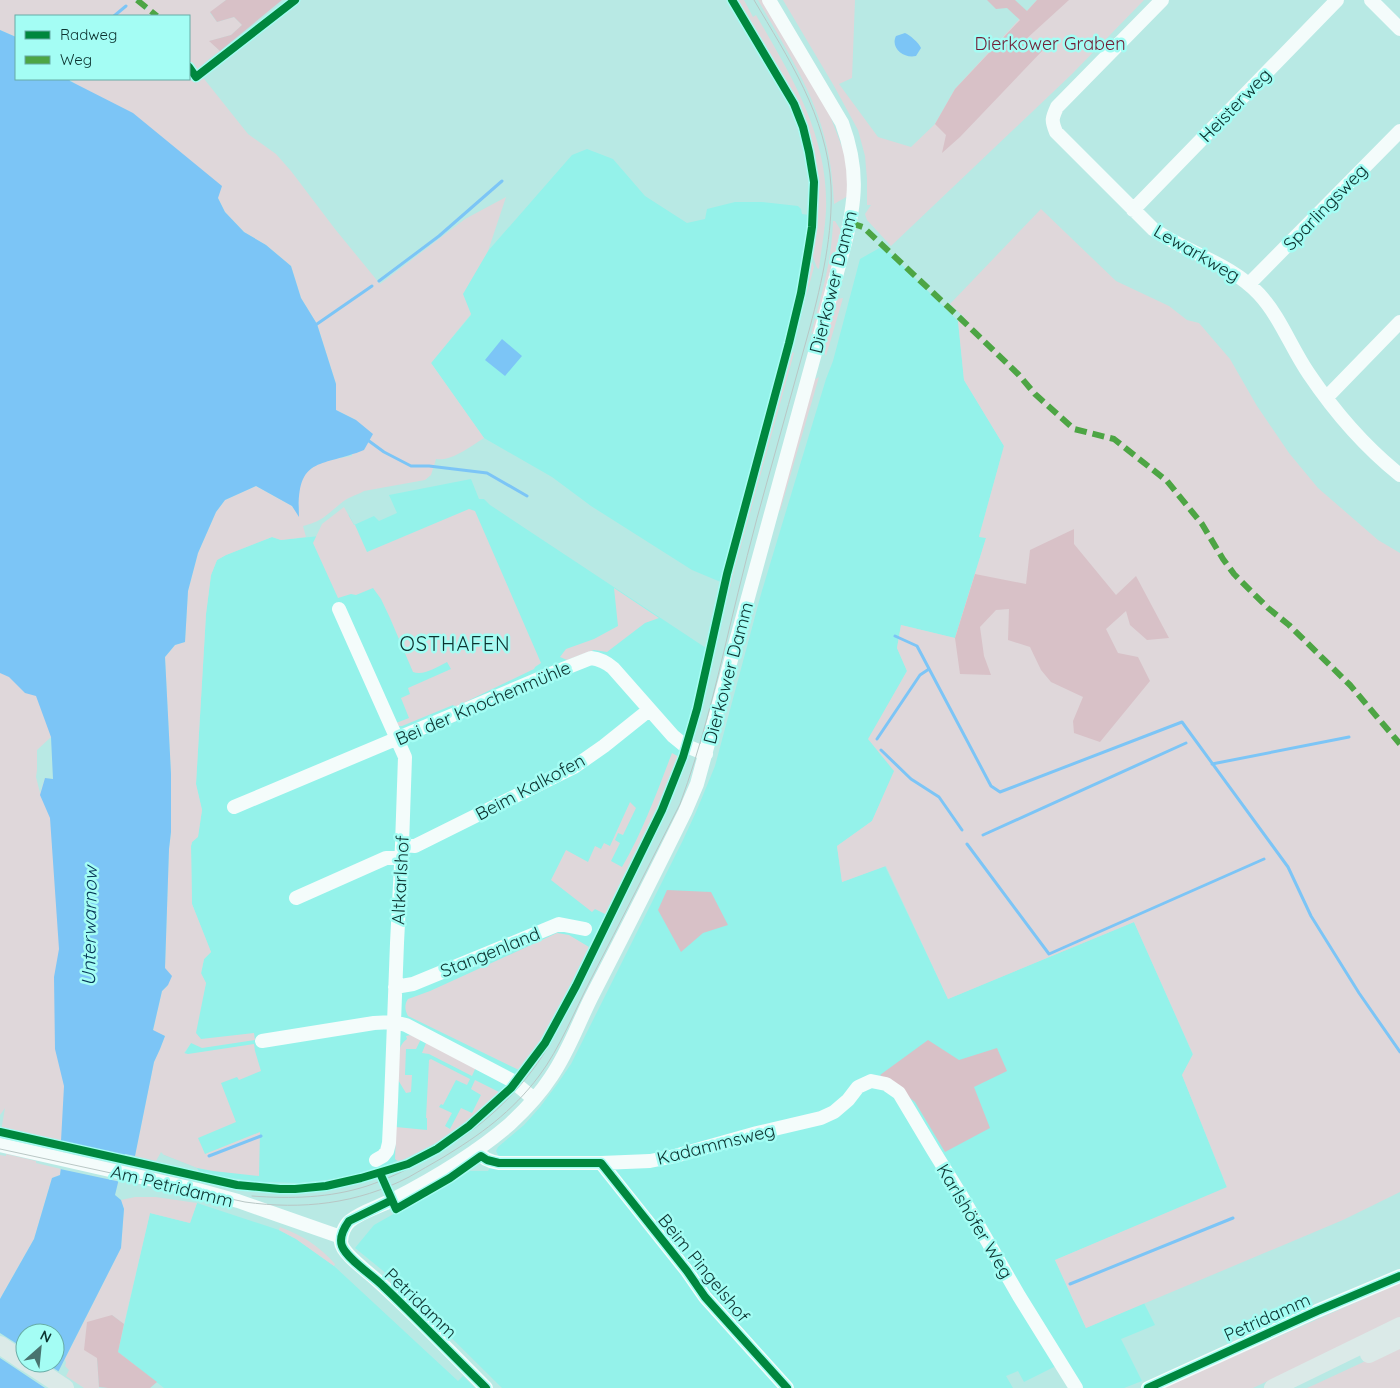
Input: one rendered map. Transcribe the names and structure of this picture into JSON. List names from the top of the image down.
{
  "streets": {
    "street": [
      "Heisterweg",
      "Sparlingsweg",
      "Lewarkweg",
      "Dierkower Damm",
      "Bei der Knochenmühle",
      "Beim Kalkofen",
      "Altkarlshof",
      "Stangenland",
      "Kadammsweg",
      "Am Petridamm",
      "Karlshöfer Weg",
      "Beim Pingelshof",
      "Petridamm"
    ]
  },
  "crossings": [
    ["Heisterweg", "Lewarkweg"],
    ["Sparlingsweg", "Lewarkweg"],
    ["Dierkower Damm", "Bei der Knochenmühle"],
    ["Dierkower Damm", "Kadammsweg"],
    ["Dierkower Damm", "Am Petridamm"],
    ["Dierkower Damm", "Petridamm"],
    ["Bei der Knochenmühle", "Beim Kalkofen"],
    ["Bei der Knochenmühle", "Altkarlshof"],
    ["Beim Kalkofen", "Altkarlshof"],
    ["Altkarlshof", "Stangenland"],
    ["Kadammsweg", "Karlshöfer Weg"],
    ["Kadammsweg", "Beim Pingelshof"],
    ["Am Petridamm", "Petridamm"]
  ],
  "districts": ["OSTHAFEN"],
  "water": ["Unterwarnow"],
  "parks": ["Dierkower Graben"],
  "legend": ["Radweg", "Weg"],
  "north": "top right"
}
